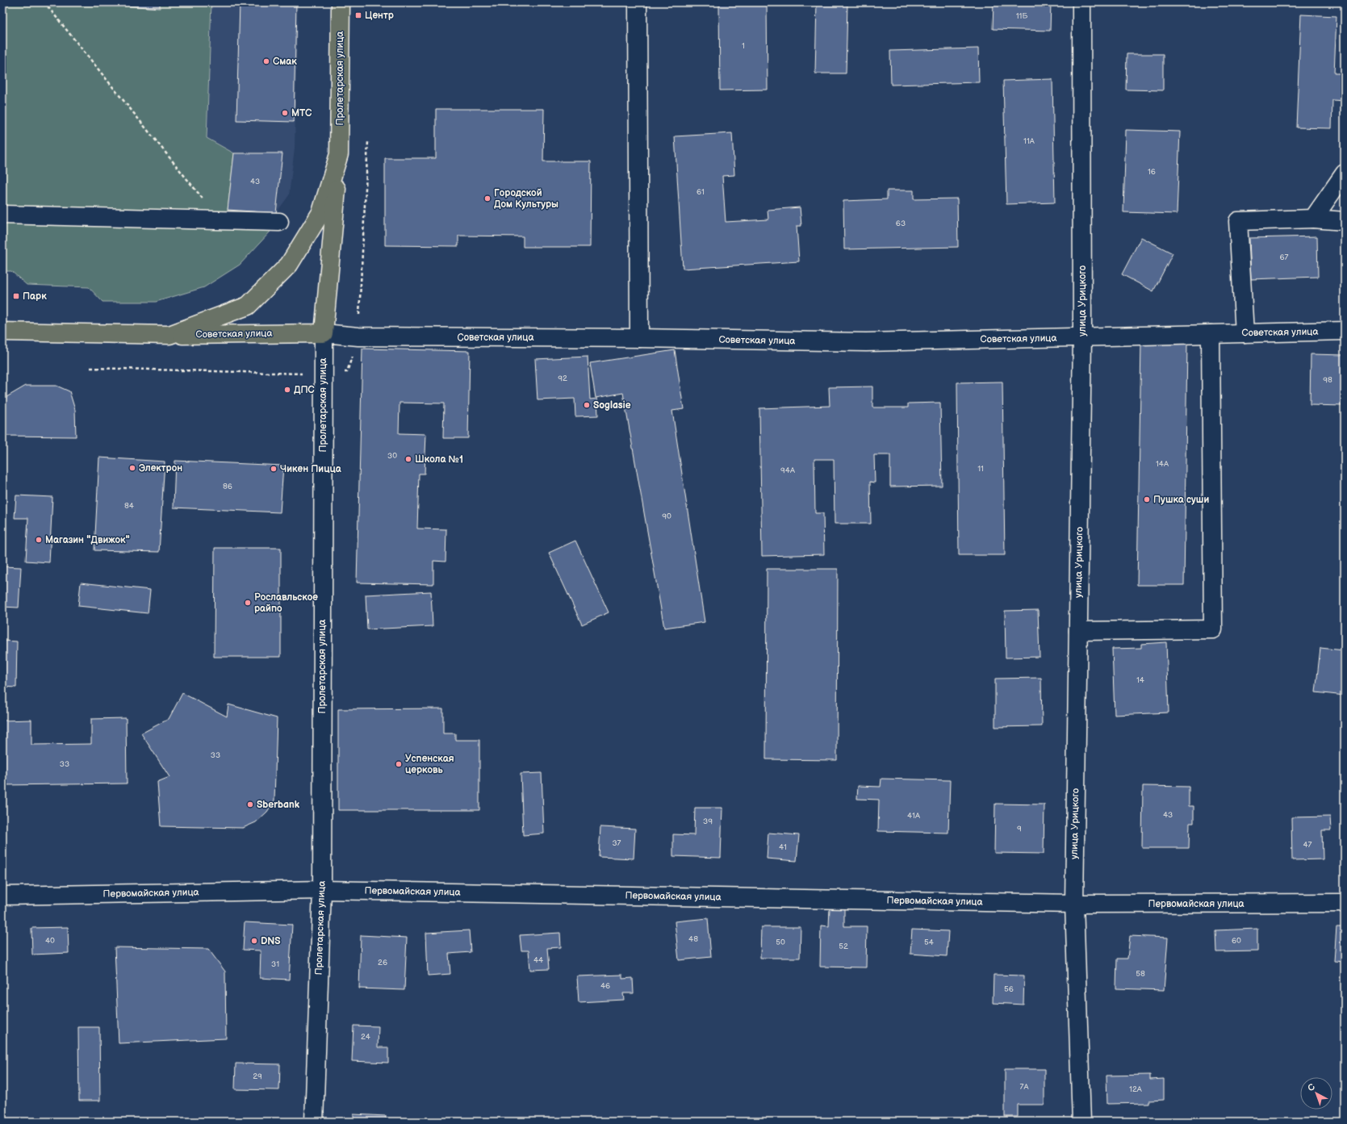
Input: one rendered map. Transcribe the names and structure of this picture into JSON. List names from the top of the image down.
{
  "streets": {
    "main road": ["Пролетарская улица", "Советская улица"],
    "street": ["улица Урицкого", "Первомайская улица"]
  },
  "crossings": [
    ["Пролетарская улица", "Советская улица"],
    ["Пролетарская улица", "Первомайская улица"],
    ["улица Урицкого", "Советская улица"],
    ["улица Урицкого", "Первомайская улица"]
  ],
  "places": {
    "transit": ["Центр", "Парк"],
    "other": [
      "Смак",
      "МТС",
      "Городской Дом Культуры",
      "ДПС",
      "Soglasie",
      "Школа №1",
      "Электрон",
      "Чикен Пицца",
      "Пушка суши",
      "Магазин \"Движок\"",
      "Рославльское райпо",
      "Успенская церковь",
      "Sberbank",
      "DNS"
    ]
  },
  "house_numbers": [
    "11Б",
    "1",
    "11А",
    "16",
    "43",
    "61",
    "63",
    "67",
    "92",
    "98",
    "30",
    "14А",
    "11",
    "94А",
    "86",
    "84",
    "90",
    "14",
    "33",
    "33",
    "43",
    "41А",
    "39",
    "9",
    "37",
    "47",
    "41",
    "48",
    "40",
    "60",
    "50",
    "54",
    "52",
    "44",
    "26",
    "31",
    "58",
    "46",
    "56",
    "24",
    "29",
    "7А",
    "12А"
  ],
  "north": "top left"
}
